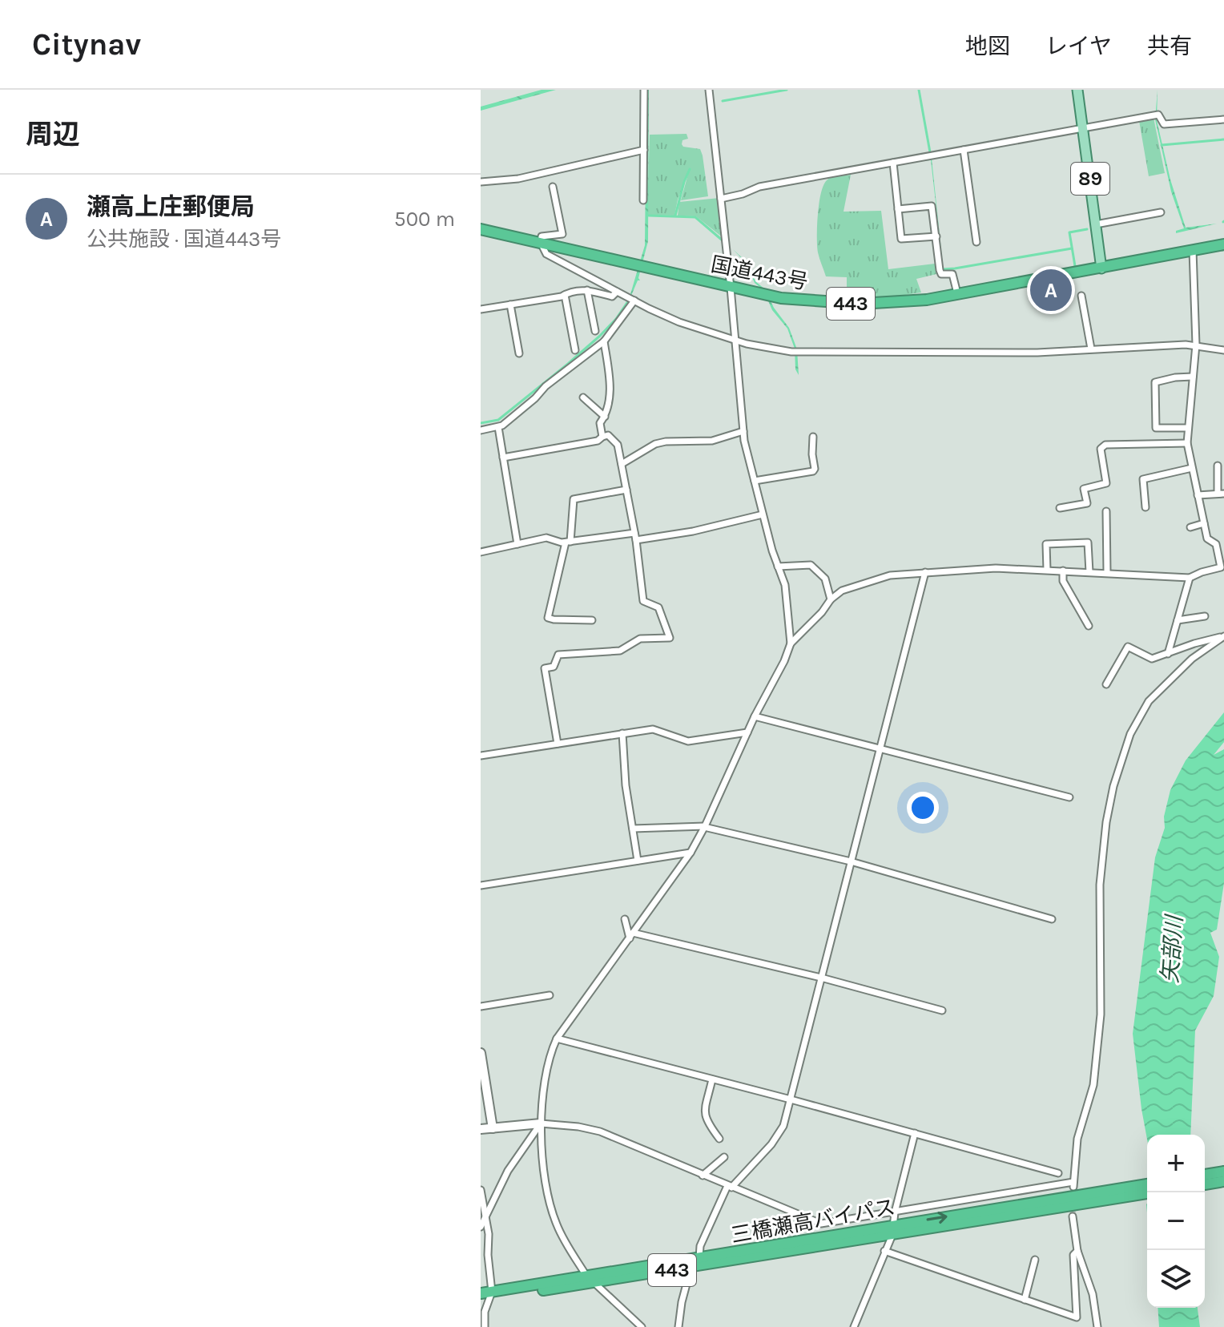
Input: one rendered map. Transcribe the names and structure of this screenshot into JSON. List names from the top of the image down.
{
  "streets": {
    "highway": ["国道443号", "443", "三橋瀬高バイパス"],
    "main road": ["89"]
  },
  "crossings": [
    ["89", "国道443号"]
  ],
  "water": ["矢部川"],
  "page": {
    "header": "Citynav",
    "nav": ["地図", "レイヤ", "共有"],
    "heading": "周辺",
    "list": [
      {
        "mark": "A",
        "name": "瀬高上庄郵便局",
        "note": "公共施設 · 国道443号",
        "value": "500 m"
      }
    ],
    "pins": "A",
    "map_buttons": ["+", "−"]
  }
}
